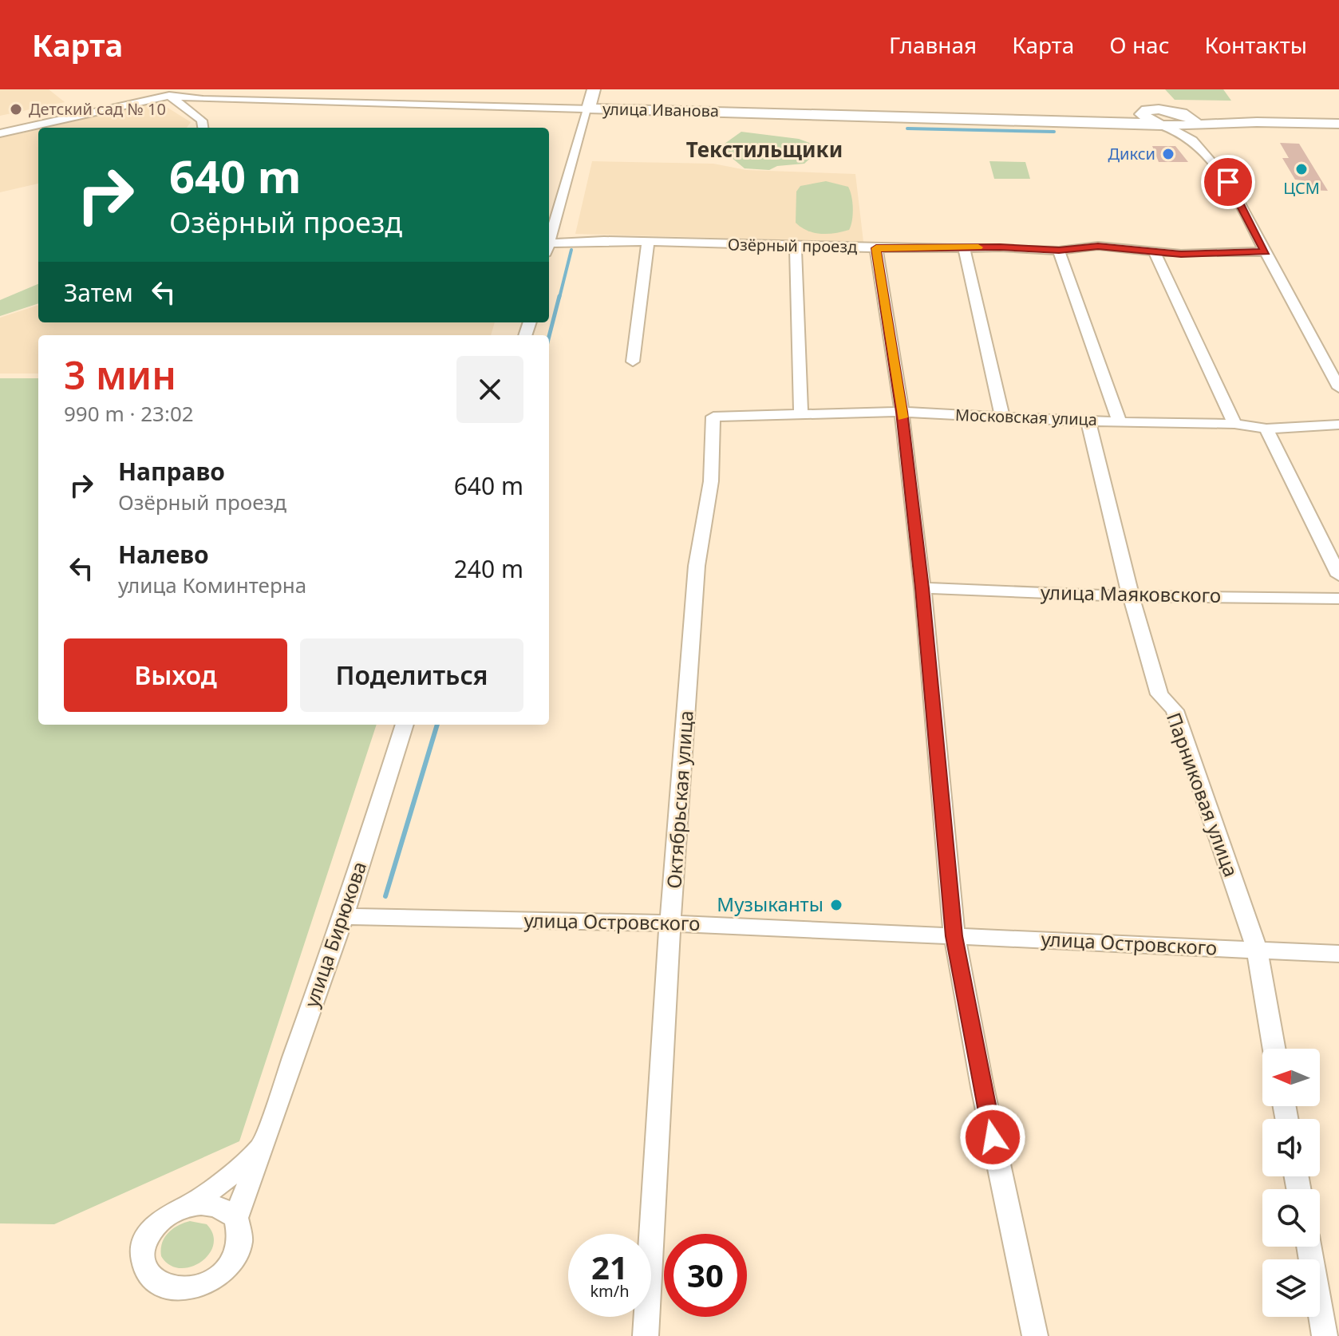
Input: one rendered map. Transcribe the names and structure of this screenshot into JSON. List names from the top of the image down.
{
  "streets": {
    "street": [
      "улица Иванова",
      "Озёрный проезд",
      "Московская улица",
      "улица Маяковского",
      "Парниковая улица",
      "Октябрьская улица",
      "улица Островского",
      "улица Бирюкова"
    ]
  },
  "crossings": [
    ["Московская улица", "Парниковая улица"],
    ["Московская улица", "Октябрьская улица"],
    ["улица Маяковского", "Парниковая улица"],
    ["Парниковая улица", "улица Островского"],
    ["Октябрьская улица", "улица Островского"],
    ["улица Островского", "улица Бирюкова"]
  ],
  "districts": ["Текстильщики"],
  "places": [
    "Детский сад № 10",
    "Дикси",
    "ЦСМ",
    "Музыканты"
  ],
  "north": "left",
  "page": {
    "header": "Карта",
    "nav": [
      "Главная",
      "Карта",
      "О нас",
      "Контакты"
    ],
    "turn": ["640 m", "Озёрный проезд"],
    "then": "Затем",
    "heading": ["3 мин", "990 m · 23:02"],
    "list": [
      {
        "name": "Направо",
        "note": "Озёрный проезд",
        "value": "640 m"
      },
      {
        "name": "Налево",
        "note": "улица Коминтерна",
        "value": "240 m"
      }
    ],
    "buttons": ["Выход", "Поделиться"],
    "speed": "21 km/h",
    "limit": "30"
  }
}
